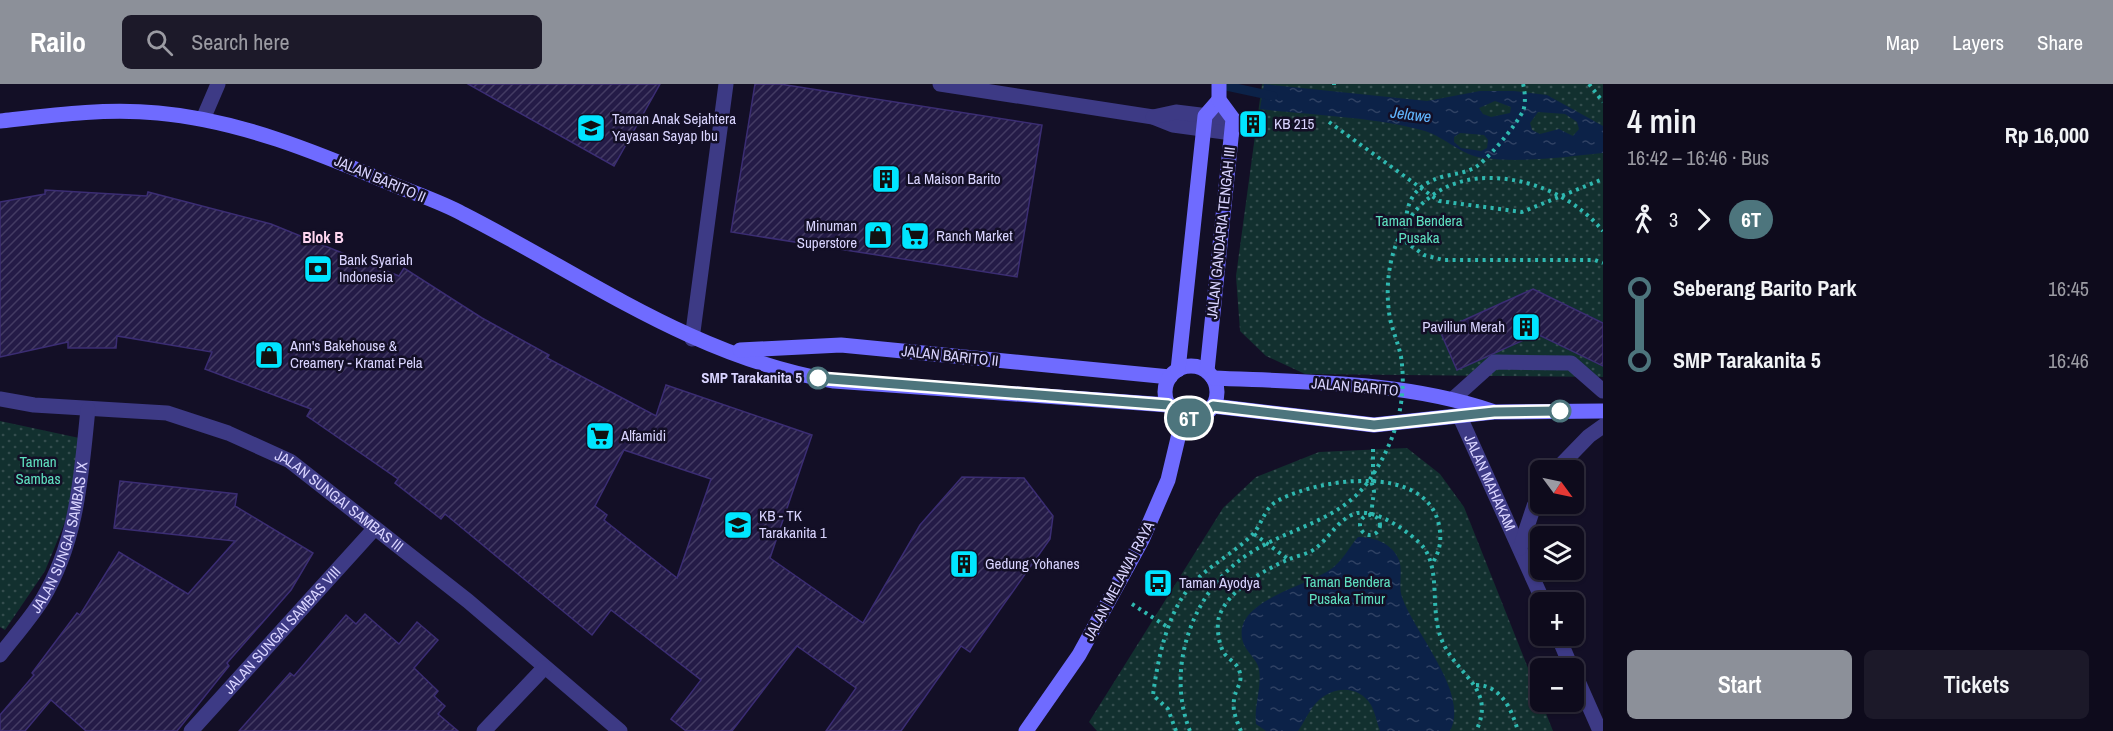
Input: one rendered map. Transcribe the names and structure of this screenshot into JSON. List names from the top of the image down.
{
  "streets": {
    "street": [
      "JALAN BARITO II",
      "JALAN GANDARIA TENGAH III",
      "JALAN BARITO",
      "JALAN MAHAKAM",
      "JALAN SUNGAI SAMBAS III",
      "JALAN SUNGAI SAMBAS IX",
      "JALAN MELAWAI RAYA",
      "JALAN SUNGAI SAMBAS VIII"
    ]
  },
  "crossings": [
    ["JALAN BARITO II", "JALAN GANDARIA TENGAH III"],
    ["JALAN BARITO II", "JALAN BARITO"],
    ["JALAN BARITO II", "JALAN MELAWAI RAYA"],
    ["JALAN GANDARIA TENGAH III", "JALAN BARITO"],
    ["JALAN GANDARIA TENGAH III", "JALAN MELAWAI RAYA"],
    ["JALAN BARITO", "JALAN MAHAKAM"],
    ["JALAN BARITO", "JALAN MELAWAI RAYA"],
    ["JALAN SUNGAI SAMBAS III", "JALAN SUNGAI SAMBAS IX"],
    ["JALAN SUNGAI SAMBAS III", "JALAN SUNGAI SAMBAS VIII"]
  ],
  "districts": ["Blok B"],
  "water": ["Jelawe"],
  "parks": ["Taman Bendera Pusaka", "Taman Sambas", "Taman Bendera Pusaka Timur"],
  "places": {
    "building": [
      "KB 215",
      "La Maison Barito",
      "Paviliun Merah",
      "Gedung Yohanes"
    ],
    "school or university": ["Taman Anak Sejahtera Yayasan Sayap Ibu", "KB - TK Tarakanita 1"],
    "shop": ["Minuman Superstore", "Ann's Bakehouse & Creamery - Kramat Pela"],
    "supermarket": ["Ranch Market", "Alfamidi"],
    "bank": ["Bank Syariah Indonesia"],
    "other": ["SMP Tarakanita 5"],
    "bus stop": ["Taman Ayodya"]
  },
  "lines": ["bus line 6T"],
  "north": "bottom right",
  "page": {
    "header": "Railo",
    "search": "Search here",
    "nav": ["Map", "Layers", "Share"],
    "on_map": "6T",
    "heading": ["4 min", "16:42 – 16:46 · Bus", "Rp 16,000"],
    "legs": ["3", "6T"],
    "list": [
      {
        "name": "Seberang Barito Park",
        "value": "16:45"
      },
      {
        "name": "SMP Tarakanita 5",
        "value": "16:46"
      }
    ],
    "map_buttons": ["+", "−"],
    "buttons": ["Start", "Tickets"]
  }
}
